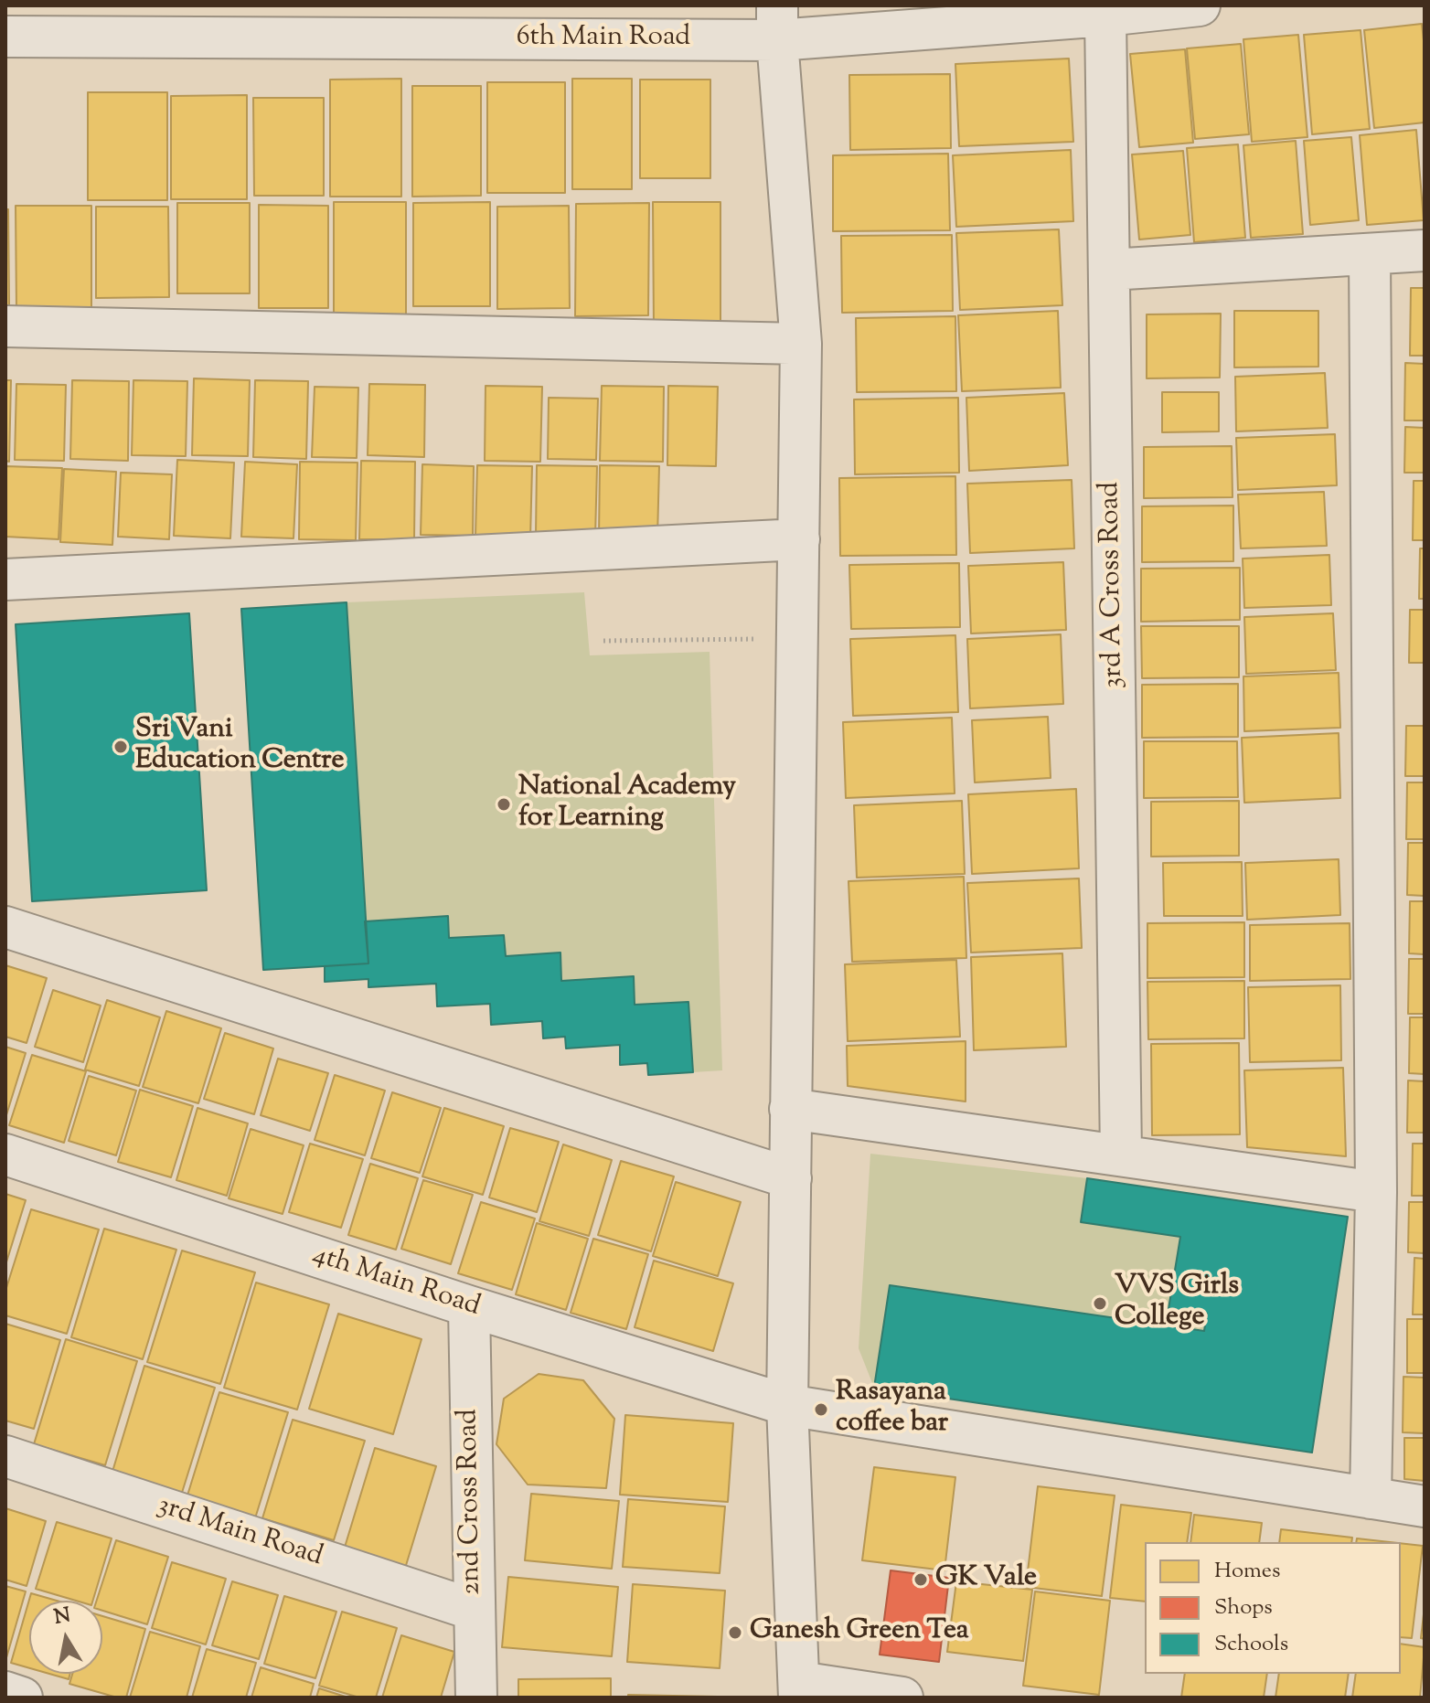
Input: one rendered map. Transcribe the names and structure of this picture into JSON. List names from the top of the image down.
{
  "streets": {
    "street": [
      "6th Main Road",
      "3rd A Cross Road",
      "4th Main Road",
      "2nd Cross Road",
      "3rd Main Road"
    ]
  },
  "crossings": [
    ["6th Main Road", "3rd A Cross Road"],
    ["4th Main Road", "2nd Cross Road"],
    ["2nd Cross Road", "3rd Main Road"]
  ],
  "places": [
    "Sri Vani Education Centre",
    "National Academy for Learning",
    "VVS Girls College",
    "Rasayana coffee bar",
    "GK Vale",
    "Ganesh Green Tea"
  ],
  "legend": ["Homes", "Shops", "Schools"],
  "north": "top"
}
